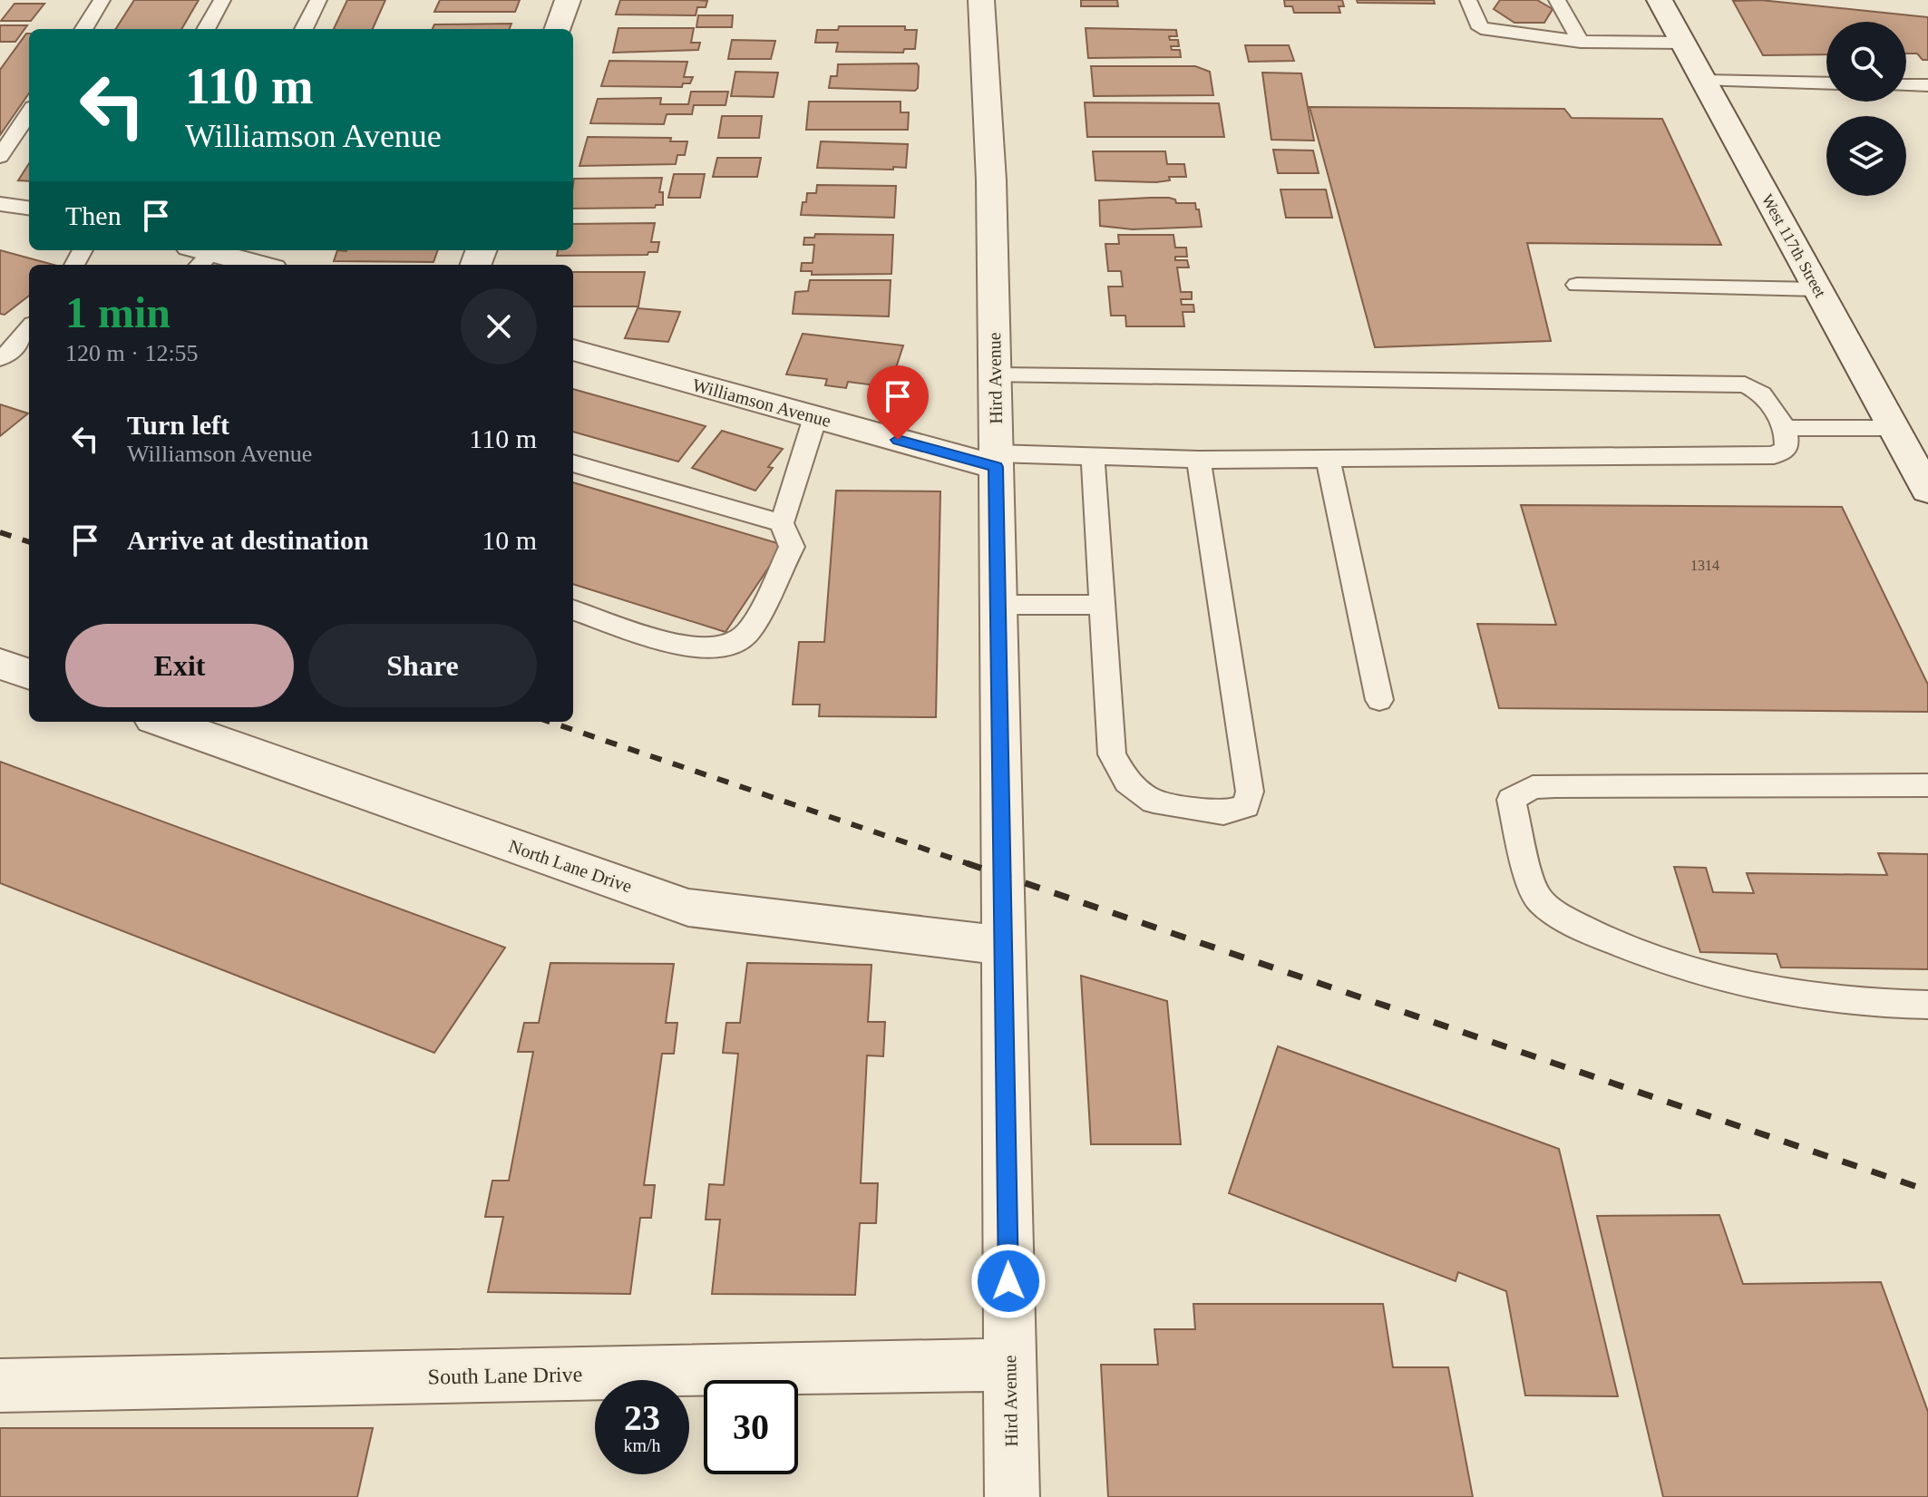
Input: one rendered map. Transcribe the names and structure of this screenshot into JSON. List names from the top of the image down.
{
  "streets": {
    "street": [
      "West 117th Street",
      "Hird Avenue",
      "Williamson Avenue",
      "North Lane Drive",
      "South Lane Drive"
    ]
  },
  "crossings": [
    ["Hird Avenue", "Williamson Avenue"],
    ["Hird Avenue", "North Lane Drive"],
    ["Hird Avenue", "South Lane Drive"]
  ],
  "house_numbers": ["1314"],
  "page": {
    "turn": ["110 m", "Williamson Avenue"],
    "then": "Then",
    "heading": ["1 min", "120 m · 12:55"],
    "list": [
      {
        "name": "Turn left",
        "note": "Williamson Avenue",
        "value": "110 m"
      },
      {
        "name": "Arrive at destination",
        "value": "10 m"
      }
    ],
    "buttons": ["Exit", "Share"],
    "speed": "23 km/h",
    "limit": "30"
  }
}
